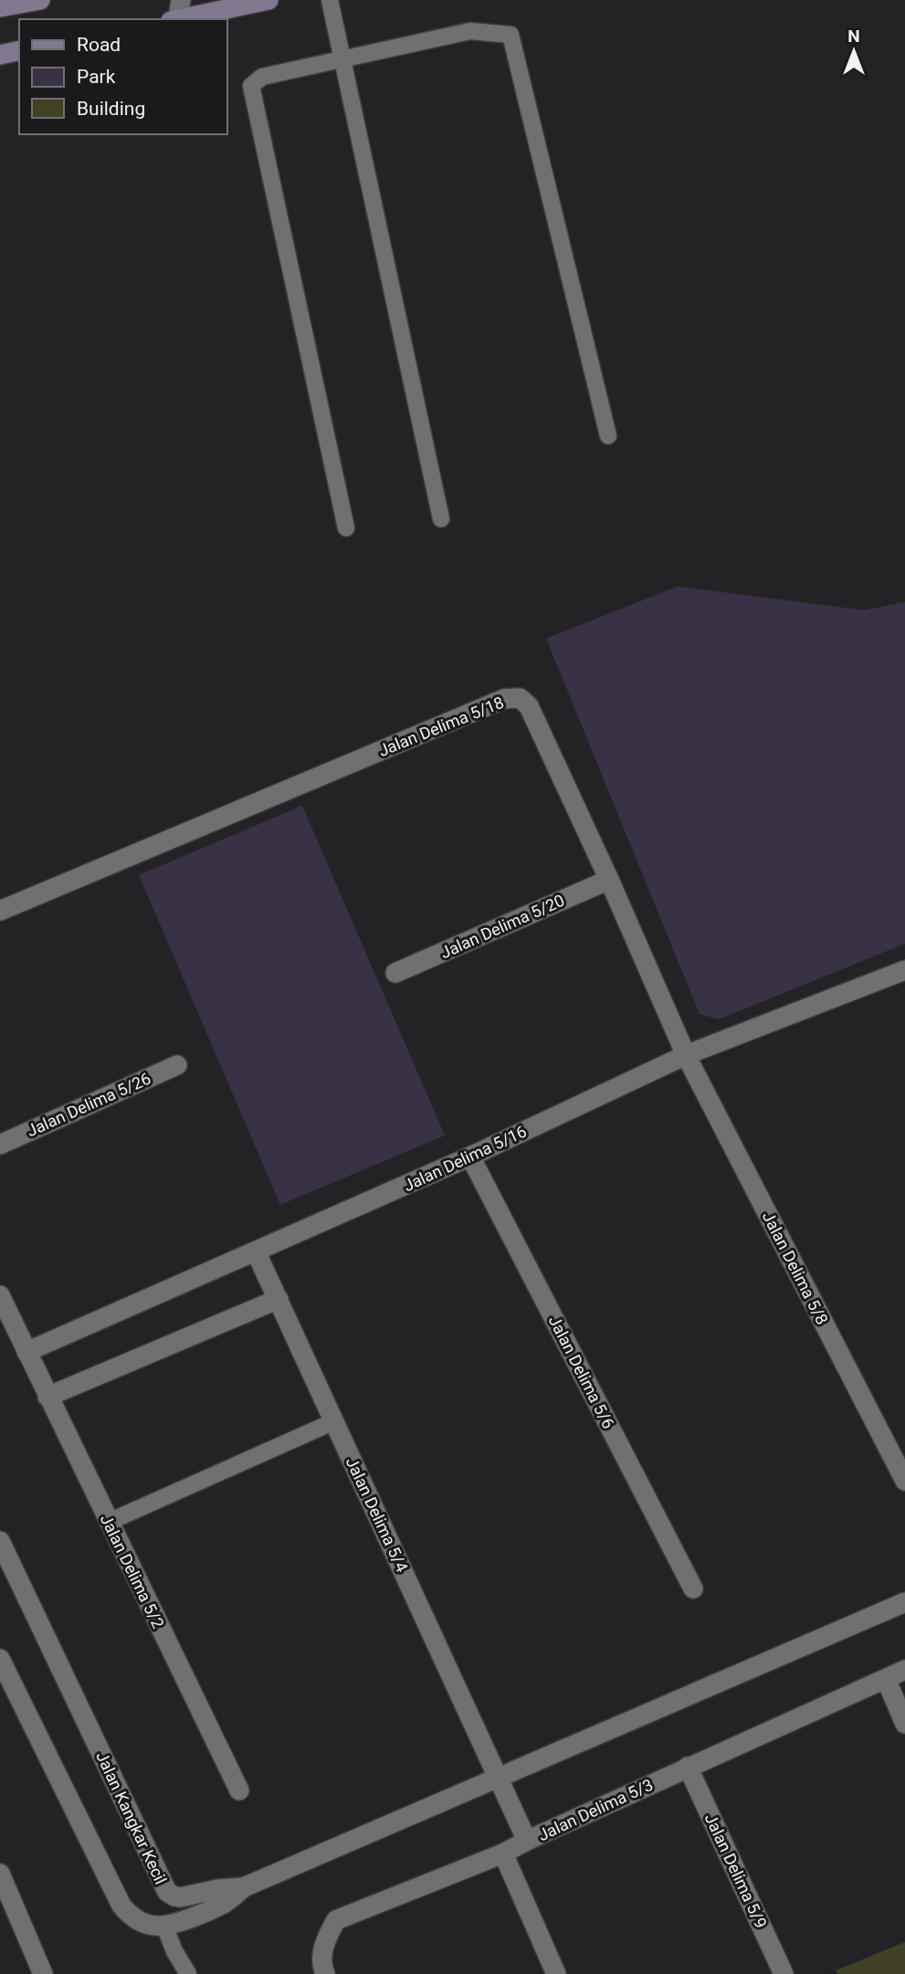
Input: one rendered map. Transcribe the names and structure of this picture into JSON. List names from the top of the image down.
{
  "streets": {
    "street": [
      "Jalan Delima 5/18",
      "Jalan Delima 5/20",
      "Jalan Delima 5/26",
      "Jalan Delima 5/16",
      "Jalan Delima 5/8",
      "Jalan Delima 5/6",
      "Jalan Delima 5/4",
      "Jalan Delima 5/2",
      "Jalan Delima 5/3",
      "Jalan Kangkar Kecil",
      "Jalan Delima 5/9"
    ]
  },
  "crossings": [
    ["Jalan Delima 5/18", "Jalan Delima 5/20"],
    ["Jalan Delima 5/18", "Jalan Delima 5/16"],
    ["Jalan Delima 5/18", "Jalan Delima 5/8"],
    ["Jalan Delima 5/16", "Jalan Delima 5/8"],
    ["Jalan Delima 5/16", "Jalan Delima 5/6"],
    ["Jalan Delima 5/16", "Jalan Delima 5/4"],
    ["Jalan Delima 5/16", "Jalan Delima 5/2"],
    ["Jalan Delima 5/4", "Jalan Delima 5/3"],
    ["Jalan Delima 5/3", "Jalan Delima 5/9"]
  ],
  "legend": ["Road", "Park", "Building"],
  "north": "top"
}
